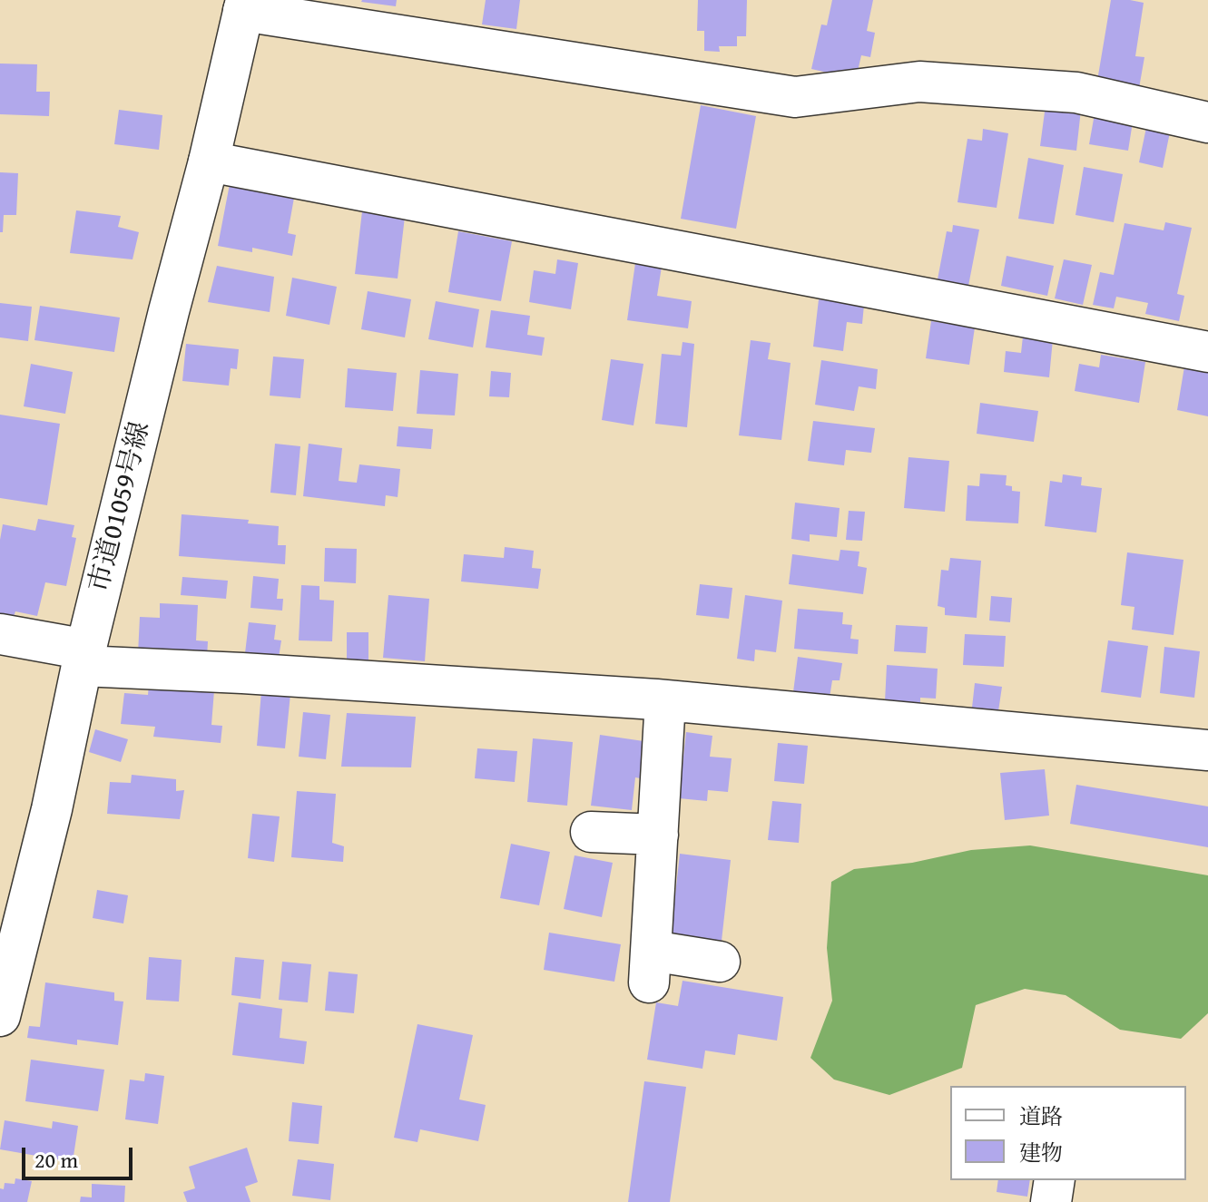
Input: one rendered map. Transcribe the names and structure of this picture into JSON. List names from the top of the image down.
{
  "streets": {
    "street": ["市道01059号線"]
  },
  "legend": ["道路", "建物"],
  "scale_bar": "20 m"
}
